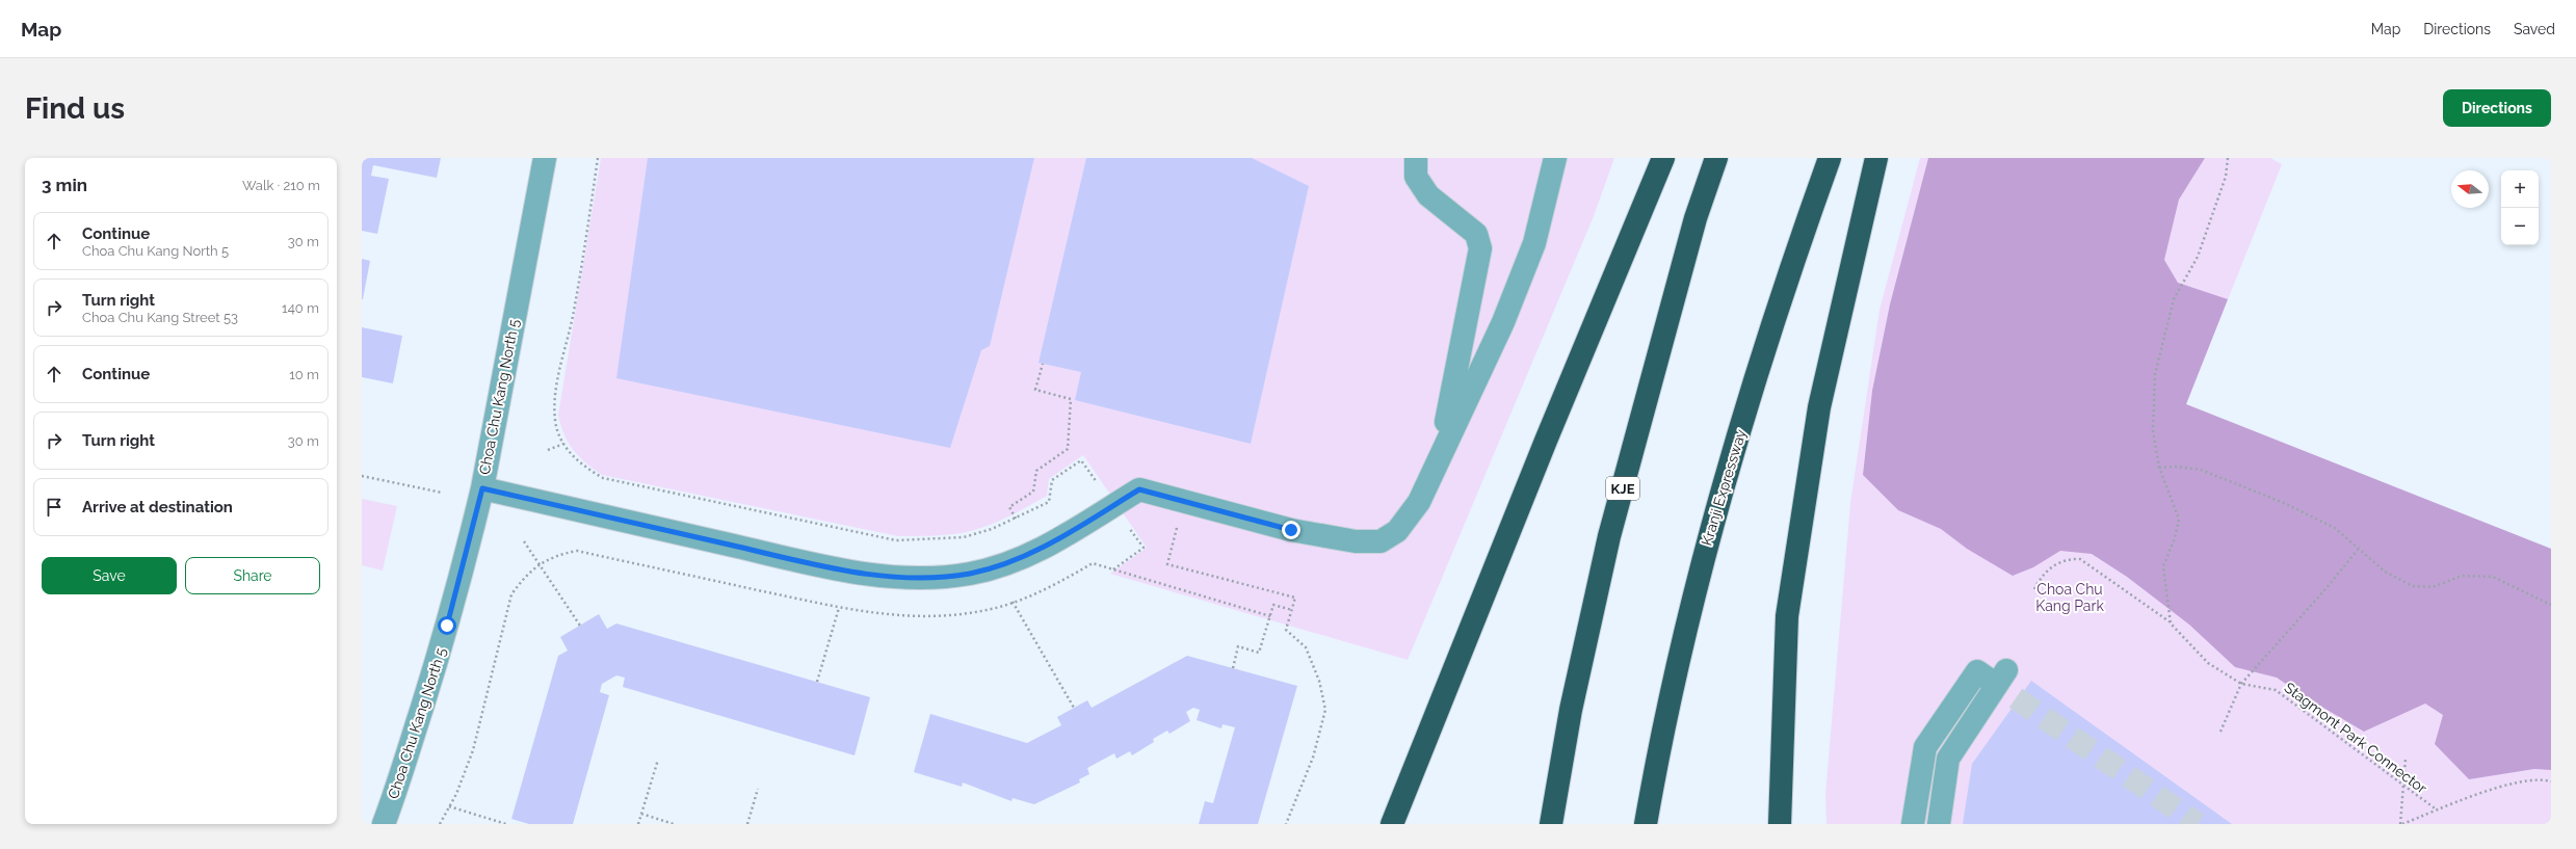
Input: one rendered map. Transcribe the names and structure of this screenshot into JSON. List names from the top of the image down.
{
  "streets": {
    "highway": ["Kranji Expressway", "KJE"],
    "street": ["Choa Chu Kang North 5"],
    "path": ["Stagmont Park Connector"]
  },
  "parks": ["Choa Chu Kang Park"],
  "north": "left",
  "page": {
    "header": "Map",
    "nav": ["Map", "Directions", "Saved"],
    "buttons": [
      "Directions",
      ["Save", "Share"]
    ],
    "title": "Find us",
    "heading": ["3 min", "Walk · 210 m"],
    "map_buttons": ["+", "−"],
    "list": [
      ["Continue", "Choa Chu Kang North 5", "30 m"],
      ["Turn right", "Choa Chu Kang Street 53", "140 m"],
      ["Continue", "10 m"],
      ["Turn right", "30 m"],
      "Arrive at destination"
    ]
  }
}
